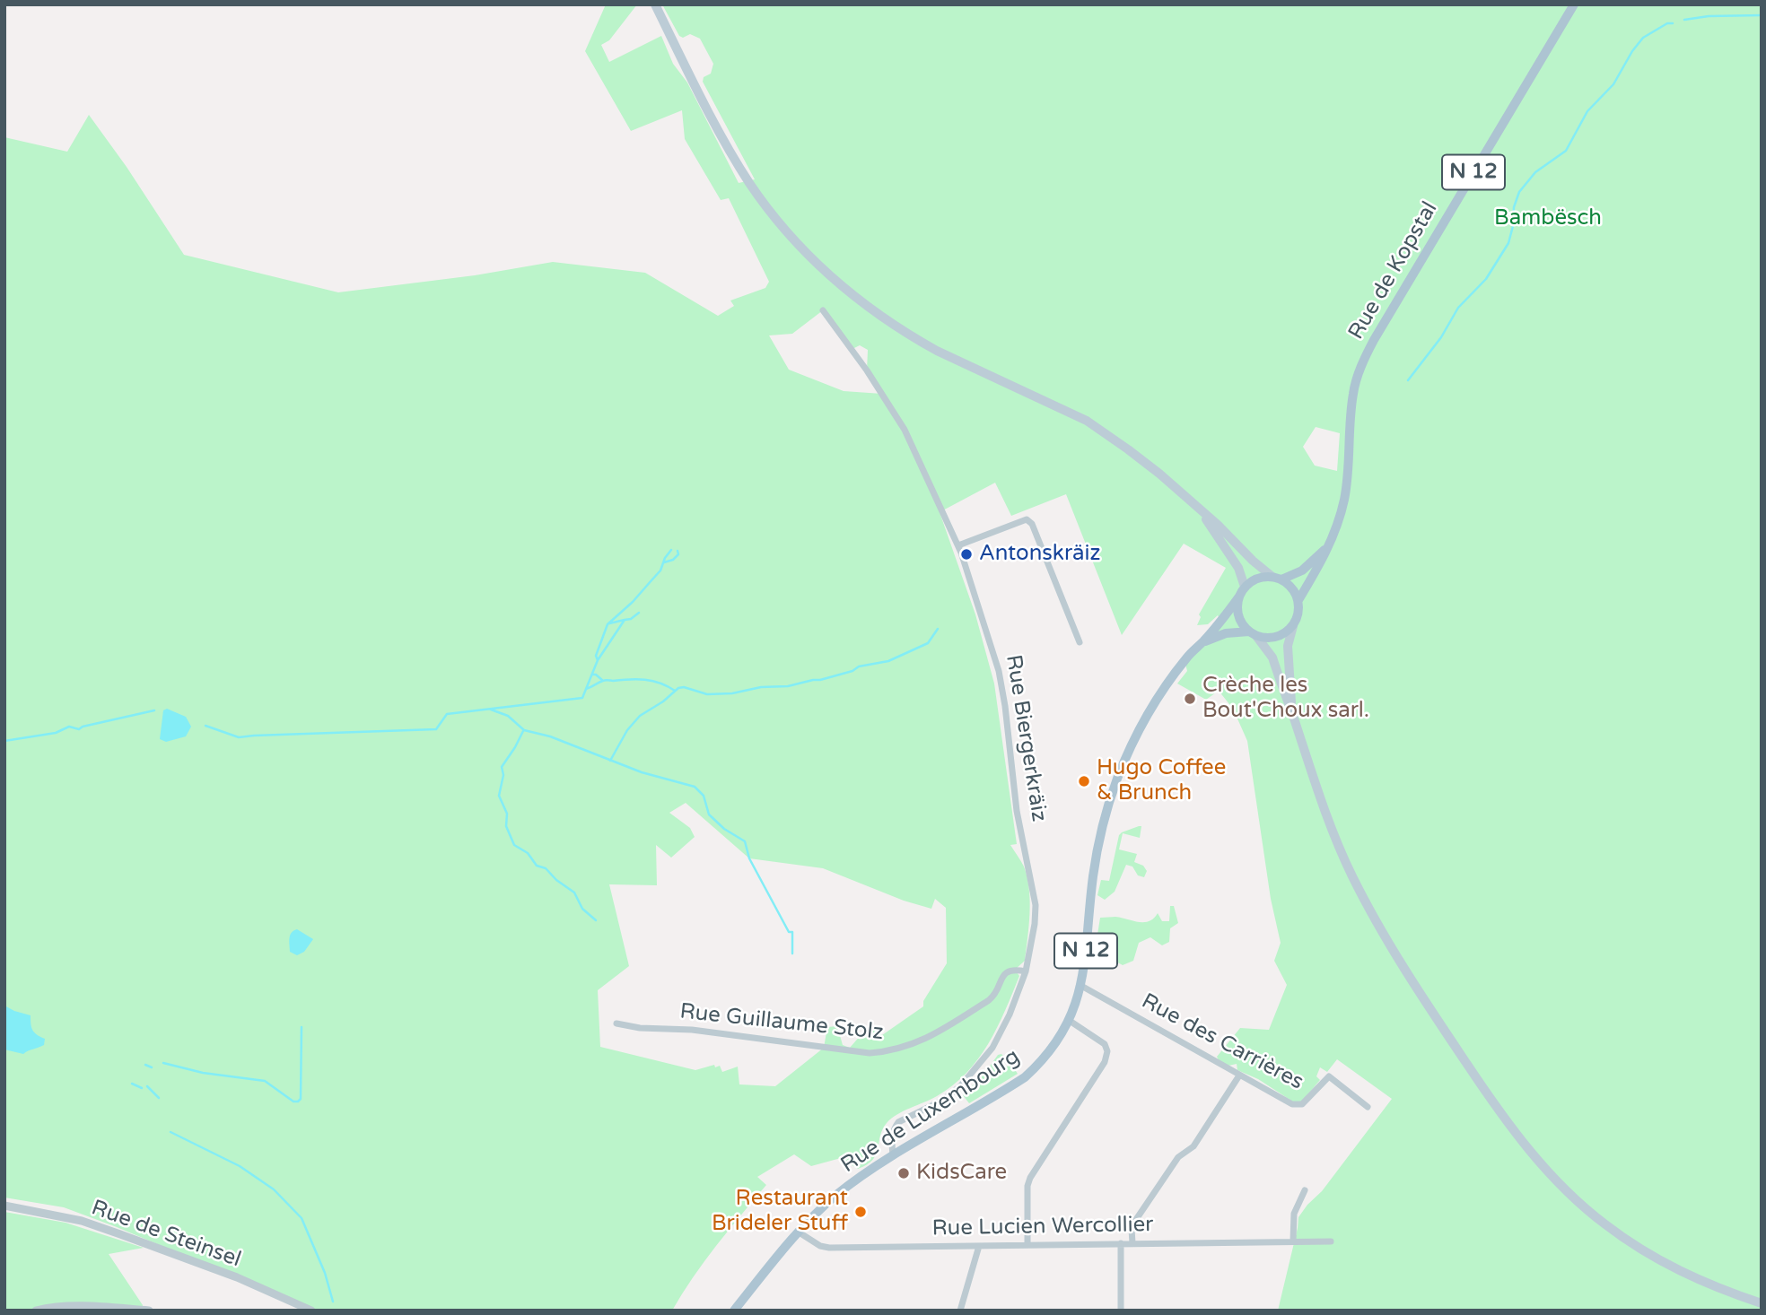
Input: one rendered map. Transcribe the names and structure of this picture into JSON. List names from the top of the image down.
{
  "streets": {
    "main road": ["N 12", "Rue de Kopstal", "Rue de Luxembourg"],
    "street": [
      "Rue Biergerkräiz",
      "Rue Guillaume Stolz",
      "Rue des Carrières",
      "Rue Lucien Wercollier",
      "Rue de Steinsel"
    ]
  },
  "crossings": [
    ["Rue de Kopstal", "Rue de Luxembourg"],
    ["Rue Biergerkräiz", "Rue Guillaume Stolz"],
    ["Rue Biergerkräiz", "Rue de Luxembourg"],
    ["Rue des Carrières", "Rue de Luxembourg"],
    ["Rue de Luxembourg", "Rue Lucien Wercollier"]
  ],
  "parks": ["Bambësch"],
  "places": [
    "Antonskräiz",
    "Crèche les Bout'Choux sarl.",
    "Hugo Coffee & Brunch",
    "KidsCare",
    "Restaurant Brideler Stuff"
  ]
}
